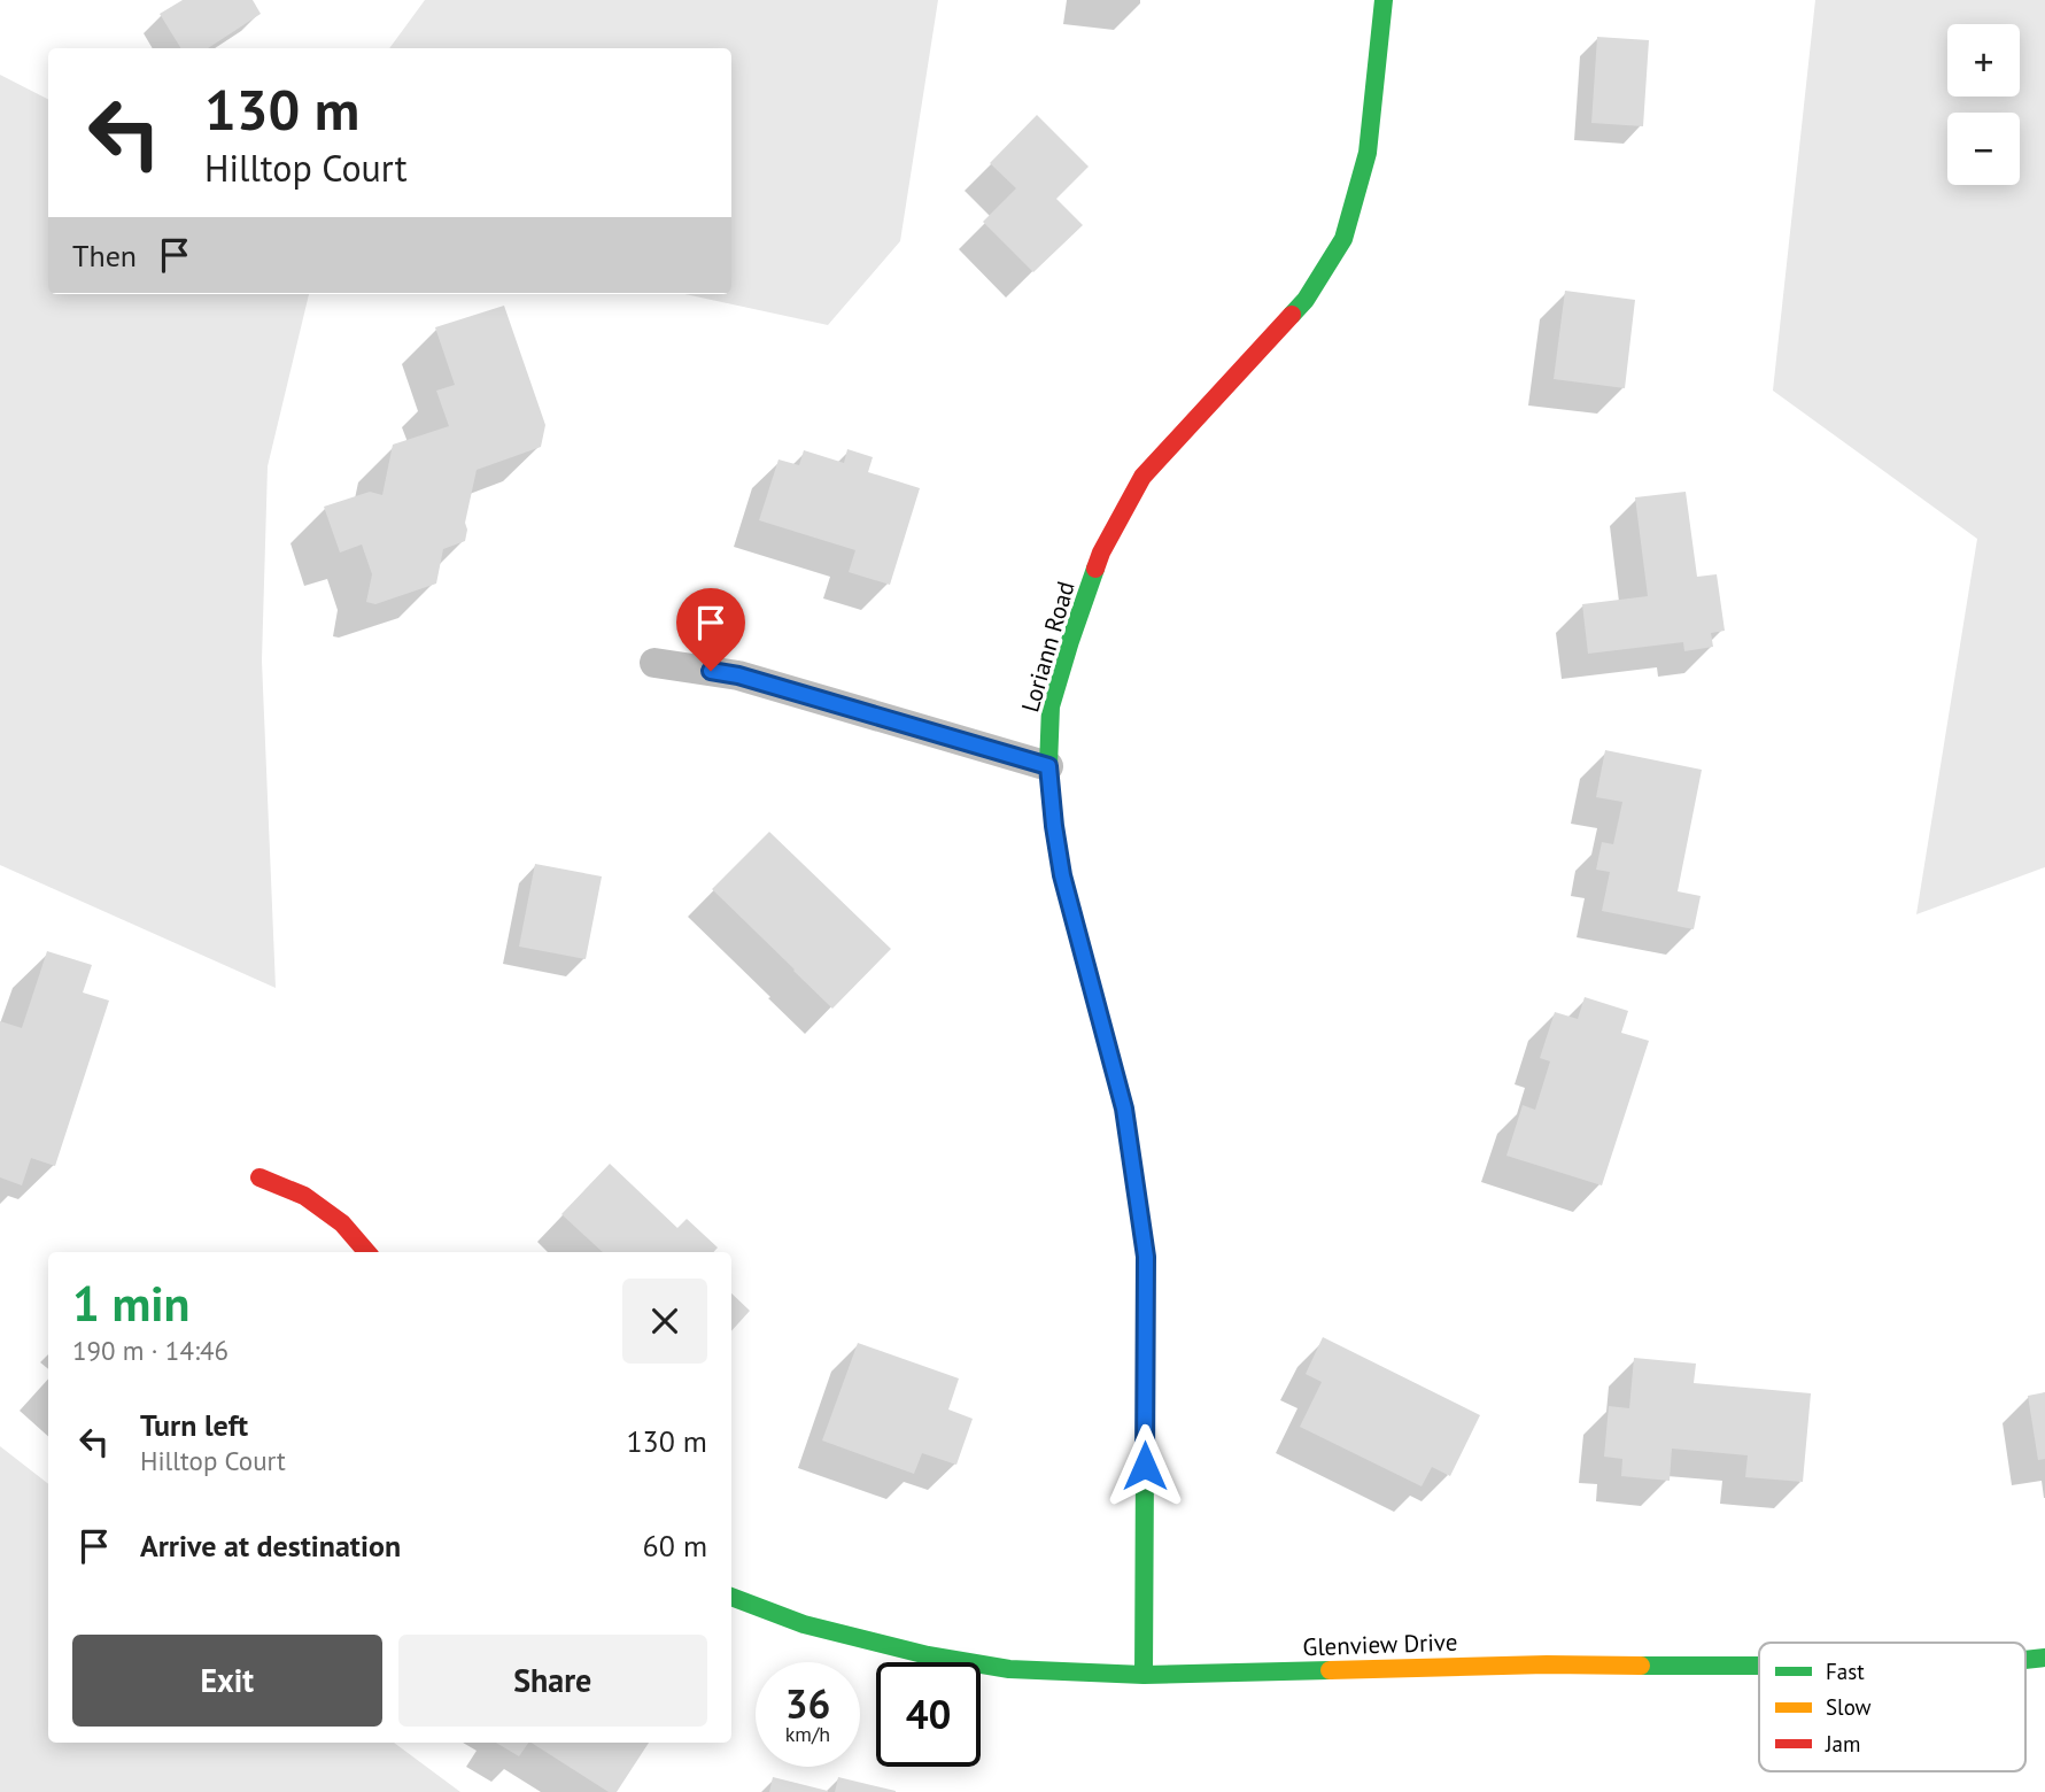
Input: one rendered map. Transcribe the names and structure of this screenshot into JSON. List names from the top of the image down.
{
  "streets": {
    "street": ["Loriann Road", "Glenview Drive"]
  },
  "crossings": [
    ["Loriann Road", "Glenview Drive"]
  ],
  "legend": ["Fast", "Slow", "Jam"],
  "page": {
    "map_buttons": ["+", "−"],
    "turn": ["130 m", "Hilltop Court"],
    "then": "Then",
    "heading": ["1 min", "190 m · 14:46"],
    "list": [
      {
        "name": "Turn left",
        "note": "Hilltop Court",
        "value": "130 m"
      },
      {
        "name": "Arrive at destination",
        "value": "60 m"
      }
    ],
    "buttons": ["Exit", "Share"],
    "speed": "36 km/h",
    "limit": "40"
  }
}
